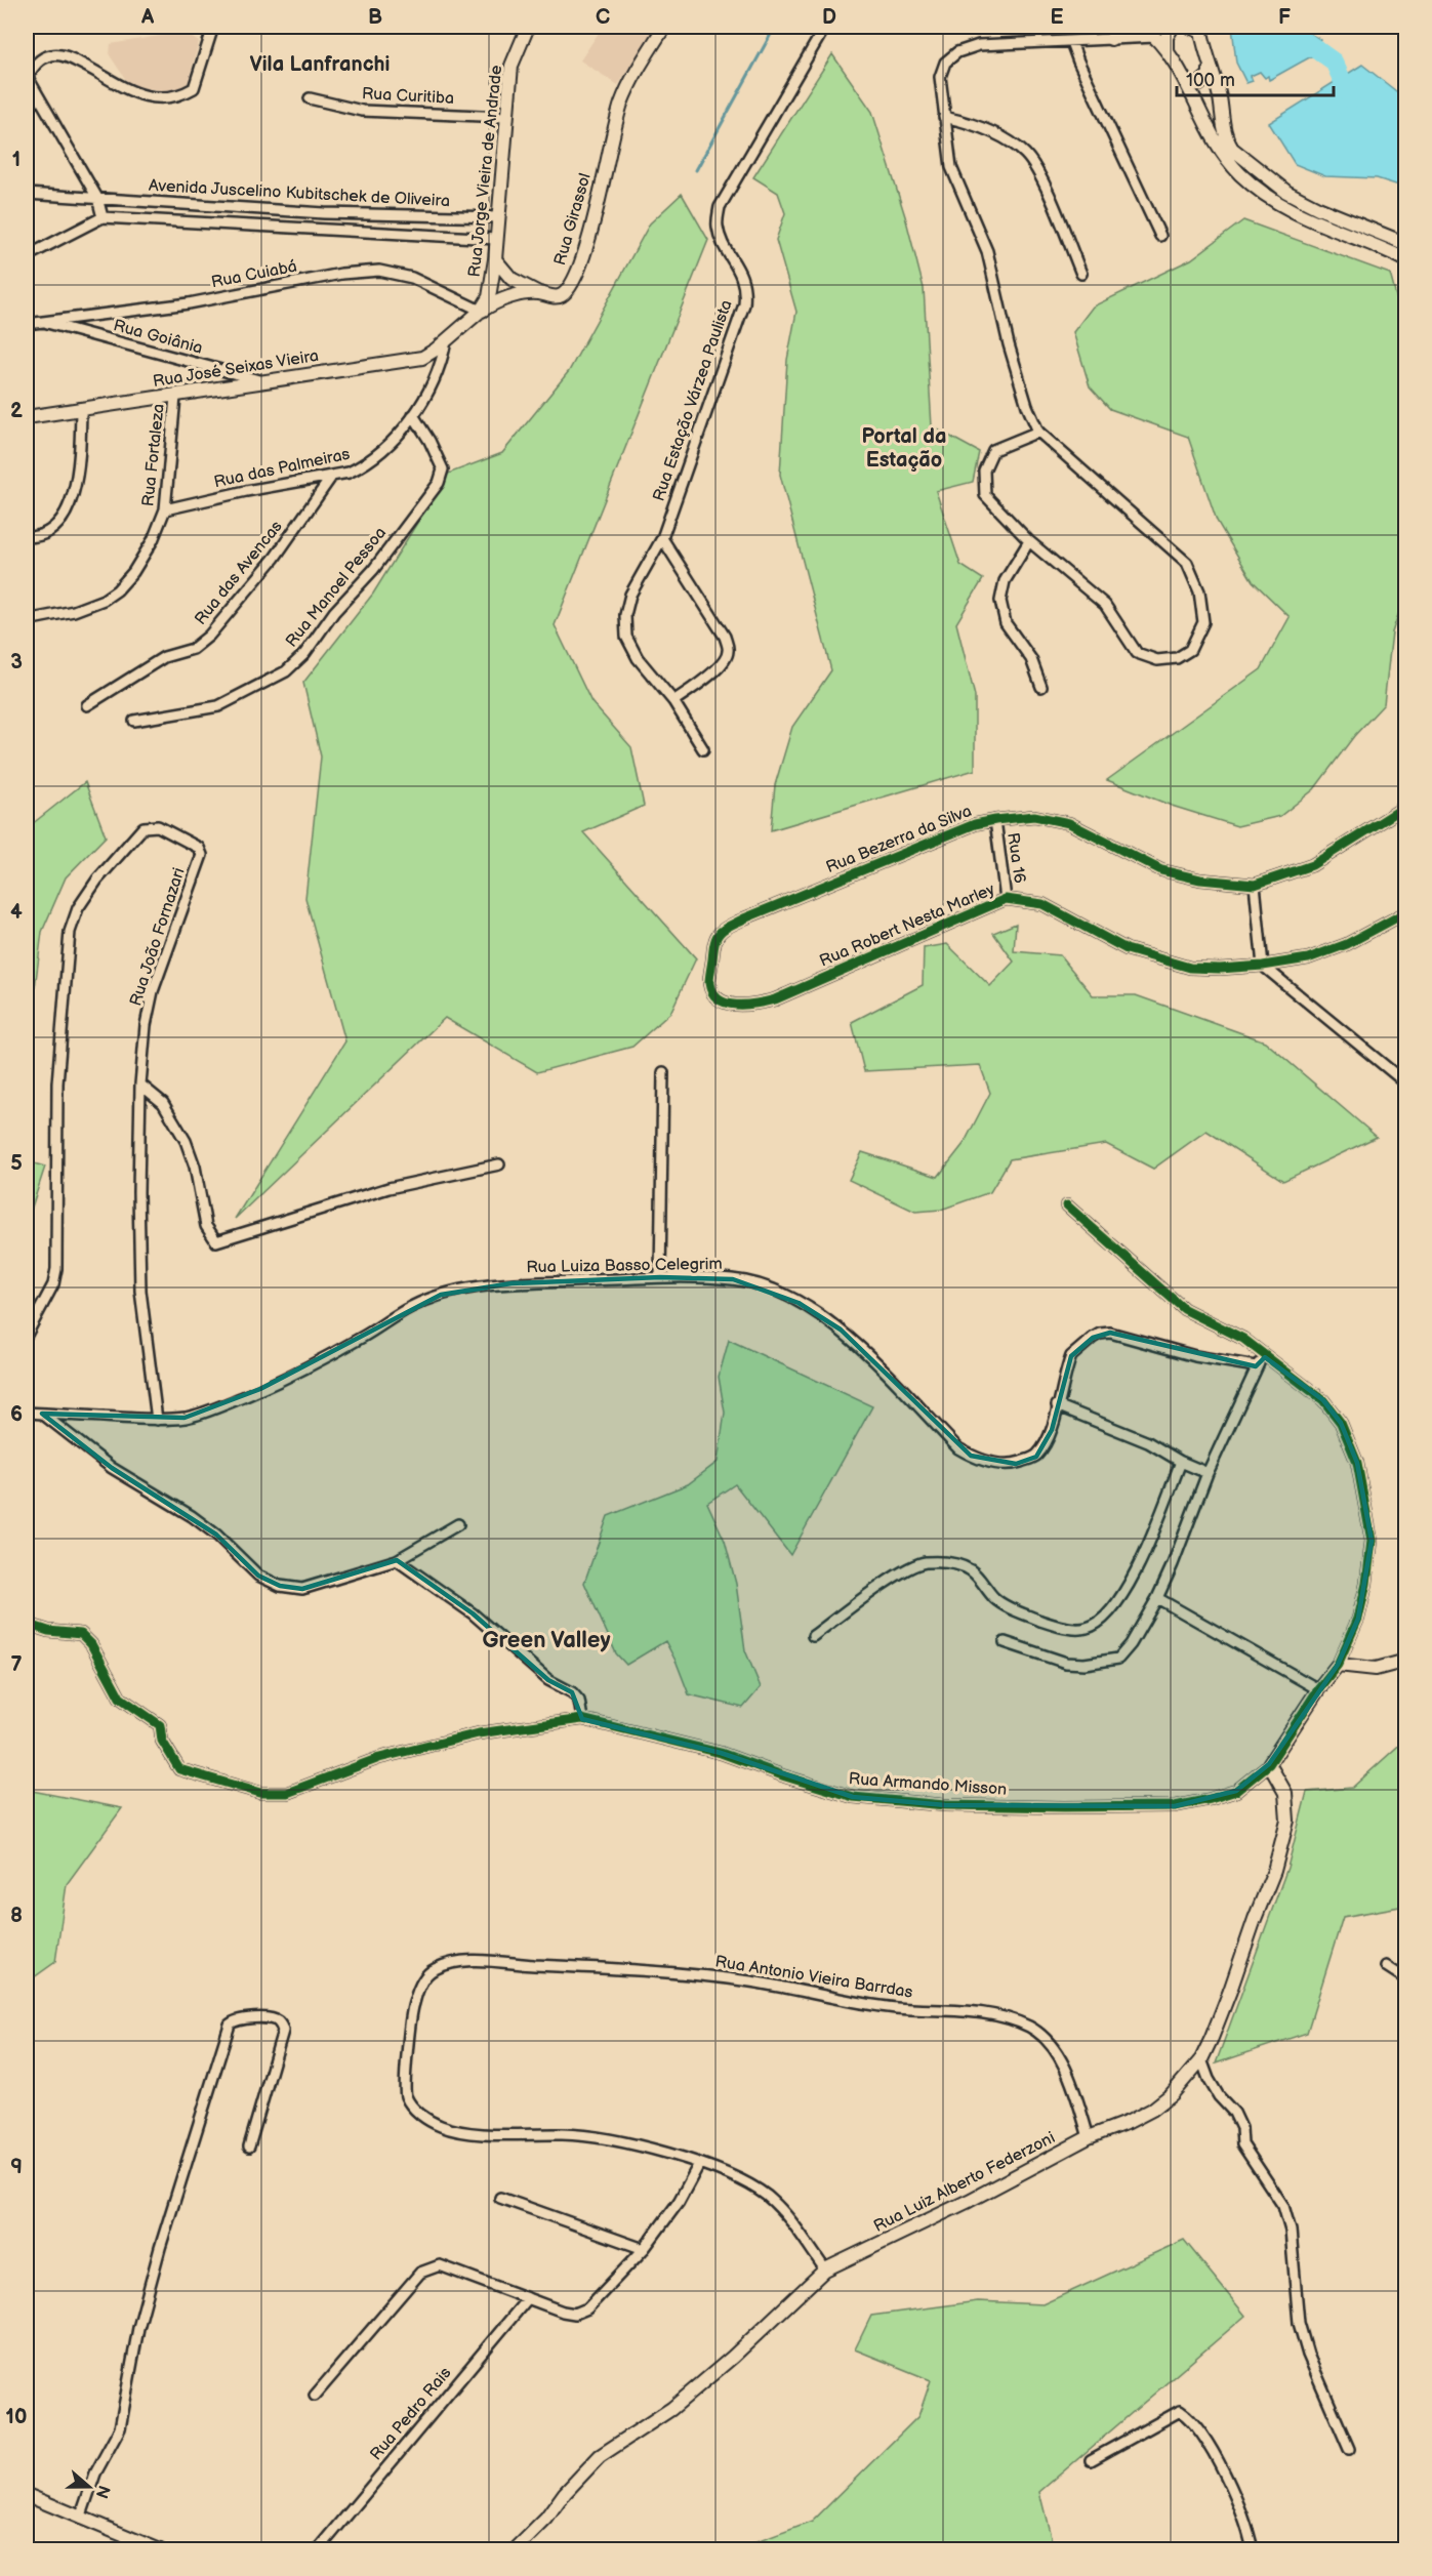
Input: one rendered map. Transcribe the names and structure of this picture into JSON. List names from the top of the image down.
{
  "streets": {
    "street": [
      "Rua Curitiba",
      "Rua Jorge Vieira de Andrade",
      "Avenida Juscelino Kubitschek de Oliveira",
      "Rua Girassol",
      "Rua Cuiabá",
      "Rua Goiânia",
      "Rua José Seixas Vieira",
      "Rua Estação Várzea Paulista",
      "Rua Fortaleza",
      "Rua das Palmeiras",
      "Rua das Avencas",
      "Rua Manoel Pessoa",
      "Rua Bezerra da Silva",
      "Rua 16",
      "Rua Robert Nesta Marley",
      "Rua João Fornazari",
      "Rua Luiza Basso Celegrim",
      "Rua Armando Misson",
      "Rua Antonio Vieira Barrdas",
      "Rua Luiz Alberto Federzoni",
      "Rua Pedro Rais"
    ]
  },
  "crossings": [
    ["Rua Curitiba", "Rua Jorge Vieira de Andrade"],
    ["Rua Jorge Vieira de Andrade", "Avenida Juscelino Kubitschek de Oliveira"],
    ["Rua Jorge Vieira de Andrade", "Rua Girassol"],
    ["Rua Jorge Vieira de Andrade", "Rua Cuiabá"],
    ["Rua Jorge Vieira de Andrade", "Rua José Seixas Vieira"],
    ["Rua Jorge Vieira de Andrade", "Rua das Palmeiras"],
    ["Rua Girassol", "Rua Cuiabá"],
    ["Rua Cuiabá", "Rua Goiânia"],
    ["Rua Goiânia", "Rua José Seixas Vieira"],
    ["Rua José Seixas Vieira", "Rua Fortaleza"],
    ["Rua José Seixas Vieira", "Rua das Palmeiras"],
    ["Rua Fortaleza", "Rua das Palmeiras"],
    ["Rua das Palmeiras", "Rua das Avencas"],
    ["Rua das Palmeiras", "Rua Manoel Pessoa"],
    ["Rua Bezerra da Silva", "Rua 16"],
    ["Rua Bezerra da Silva", "Rua Robert Nesta Marley"],
    ["Rua 16", "Rua Robert Nesta Marley"],
    ["Rua João Fornazari", "Rua Luiza Basso Celegrim"],
    ["Rua Armando Misson", "Rua Luiz Alberto Federzoni"],
    ["Rua Antonio Vieira Barrdas", "Rua Luiz Alberto Federzoni"]
  ],
  "districts": ["Vila Lanfranchi", "Portal da Estação", "Green Valley"],
  "scale_bar": "100 m",
  "north": "right",
  "grid": {
    "columns": [
      "A",
      "B",
      "C",
      "D",
      "E",
      "F"
    ],
    "rows": [
      "1",
      "2",
      "3",
      "4",
      "5",
      "6",
      "7",
      "8",
      "9",
      "10"
    ]
  }
}
